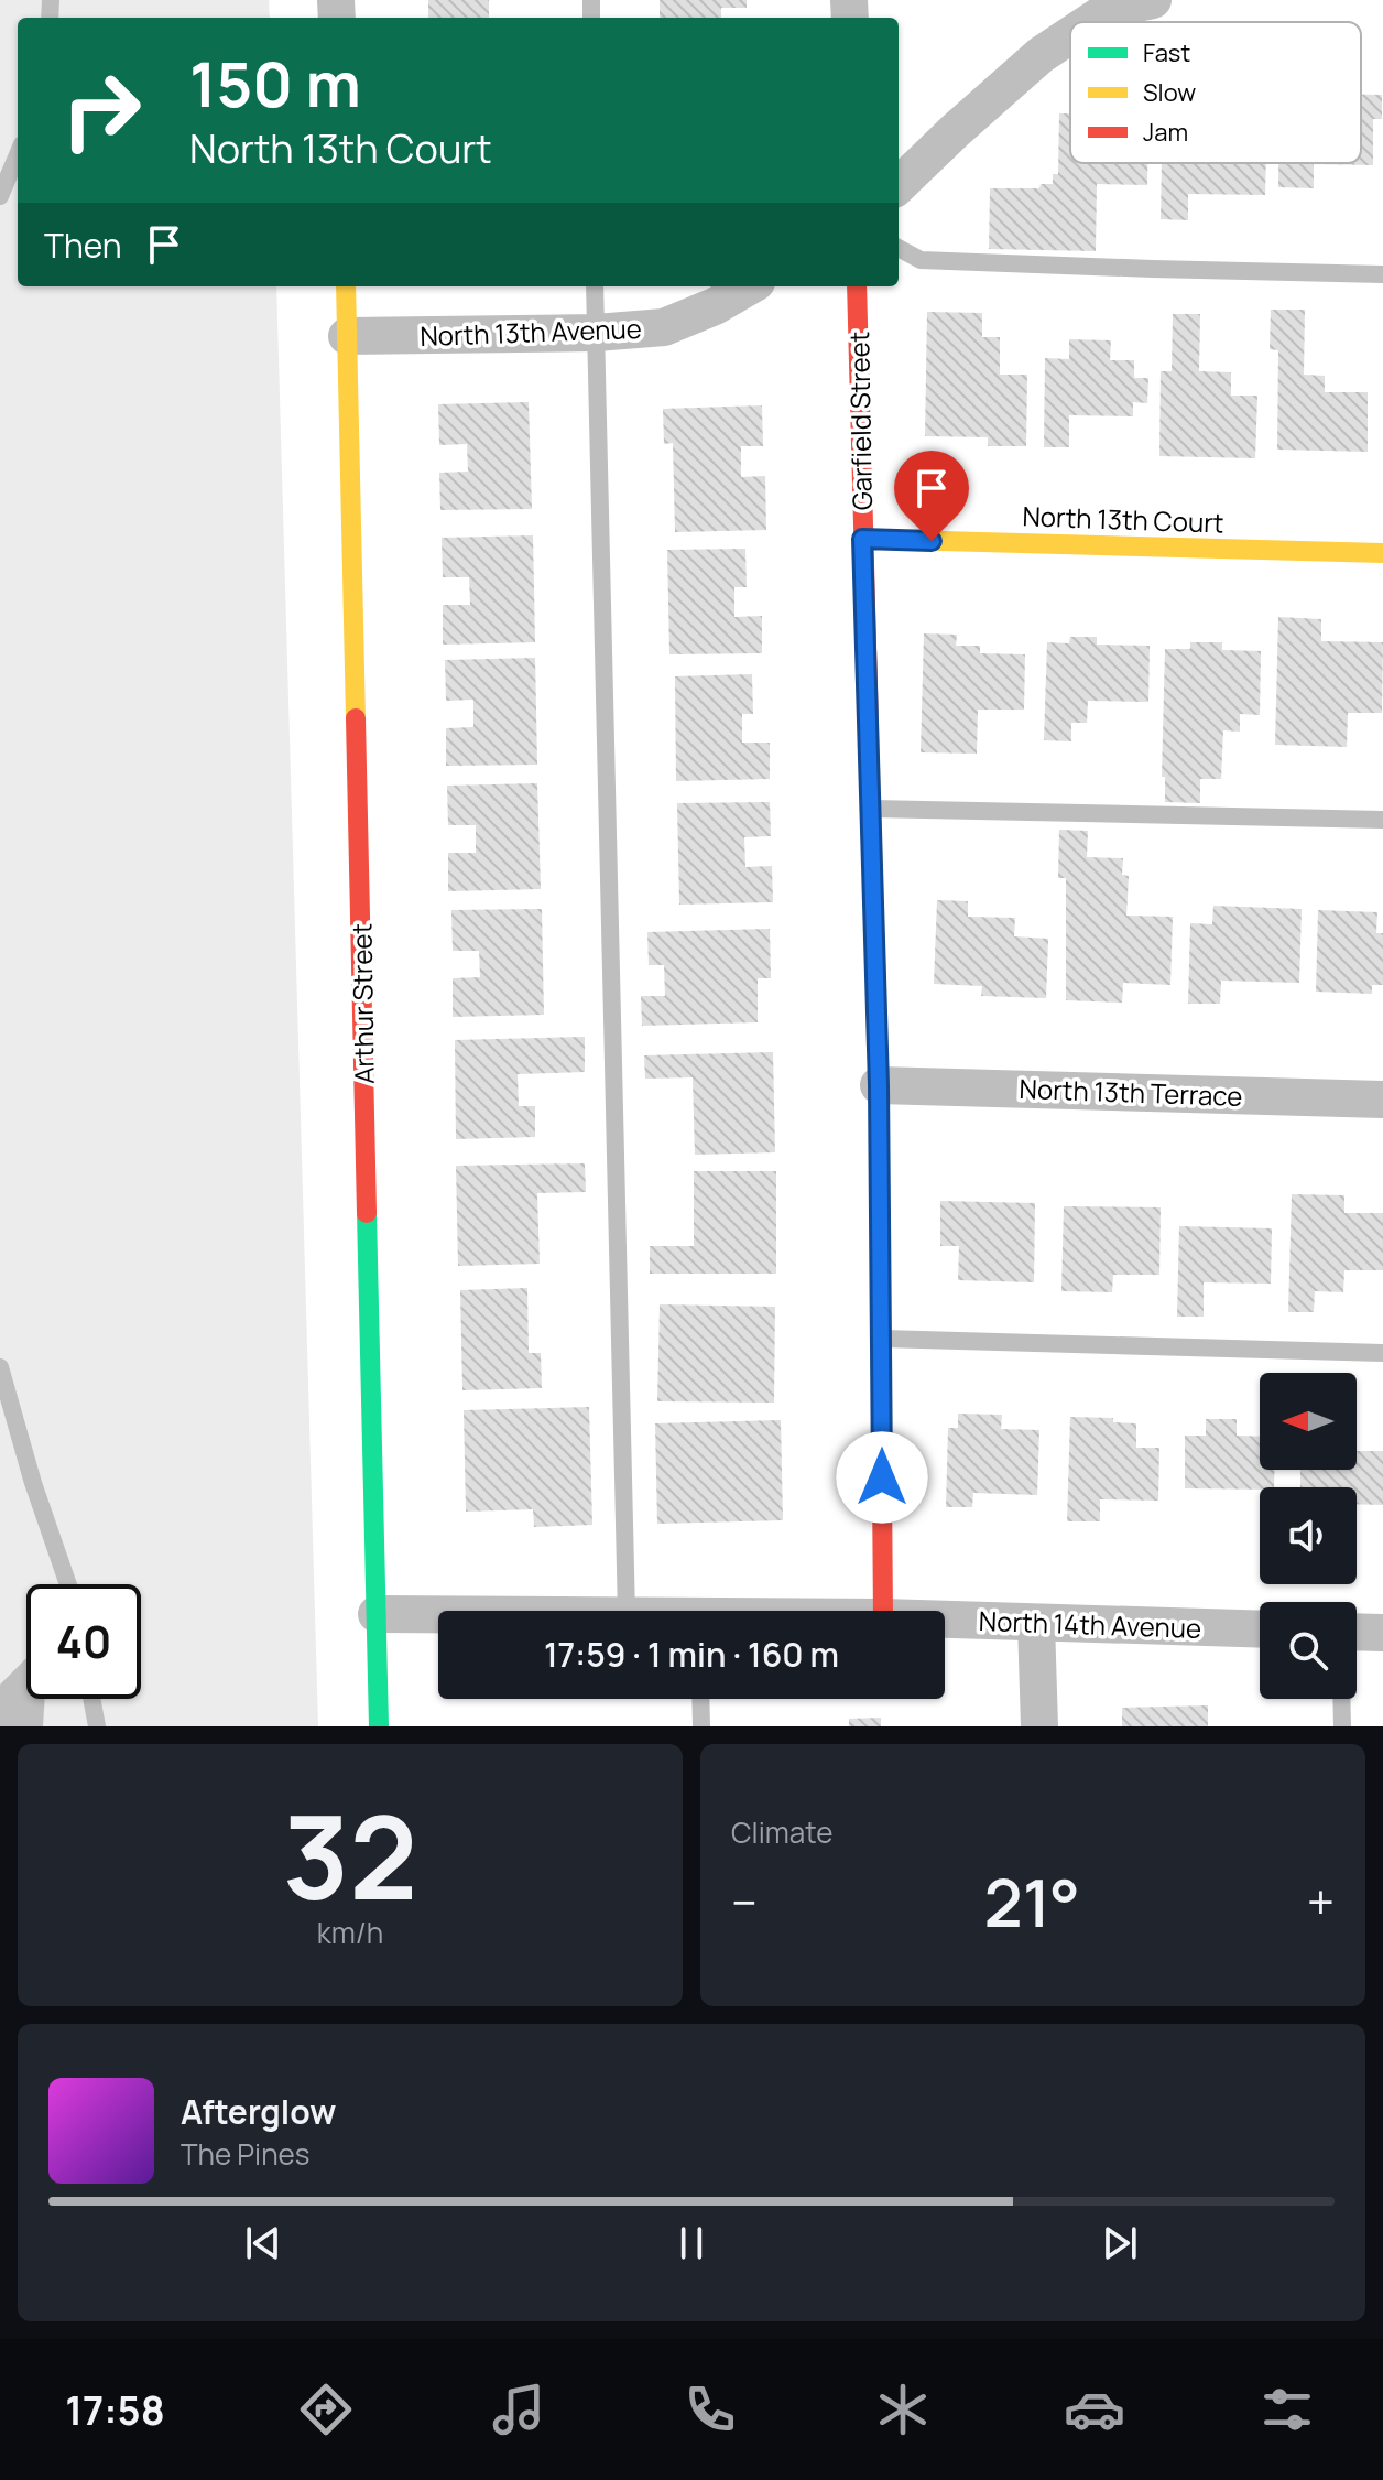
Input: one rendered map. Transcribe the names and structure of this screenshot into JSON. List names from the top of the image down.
{
  "streets": {
    "street": [
      "North 13th Avenue",
      "Garfield Street",
      "North 13th Court",
      "Arthur Street",
      "North 13th Terrace",
      "North 14th Avenue"
    ]
  },
  "crossings": [
    ["North 13th Avenue", "Arthur Street"],
    ["Garfield Street", "North 13th Court"],
    ["Garfield Street", "North 13th Terrace"],
    ["Arthur Street", "North 14th Avenue"]
  ],
  "legend": ["Fast", "Slow", "Jam"],
  "north": "left",
  "page": {
    "turn": ["150 m", "North 13th Court"],
    "then": "Then",
    "limit": "40",
    "trip": "17:59 · 1 min · 160 m",
    "tile": [
      ["32", "km/h"],
      "Climate"
    ],
    "heat": ["−", "21°", "+"],
    "song": ["Afterglow", "The Pines"],
    "tabs": "17:58"
  }
}
